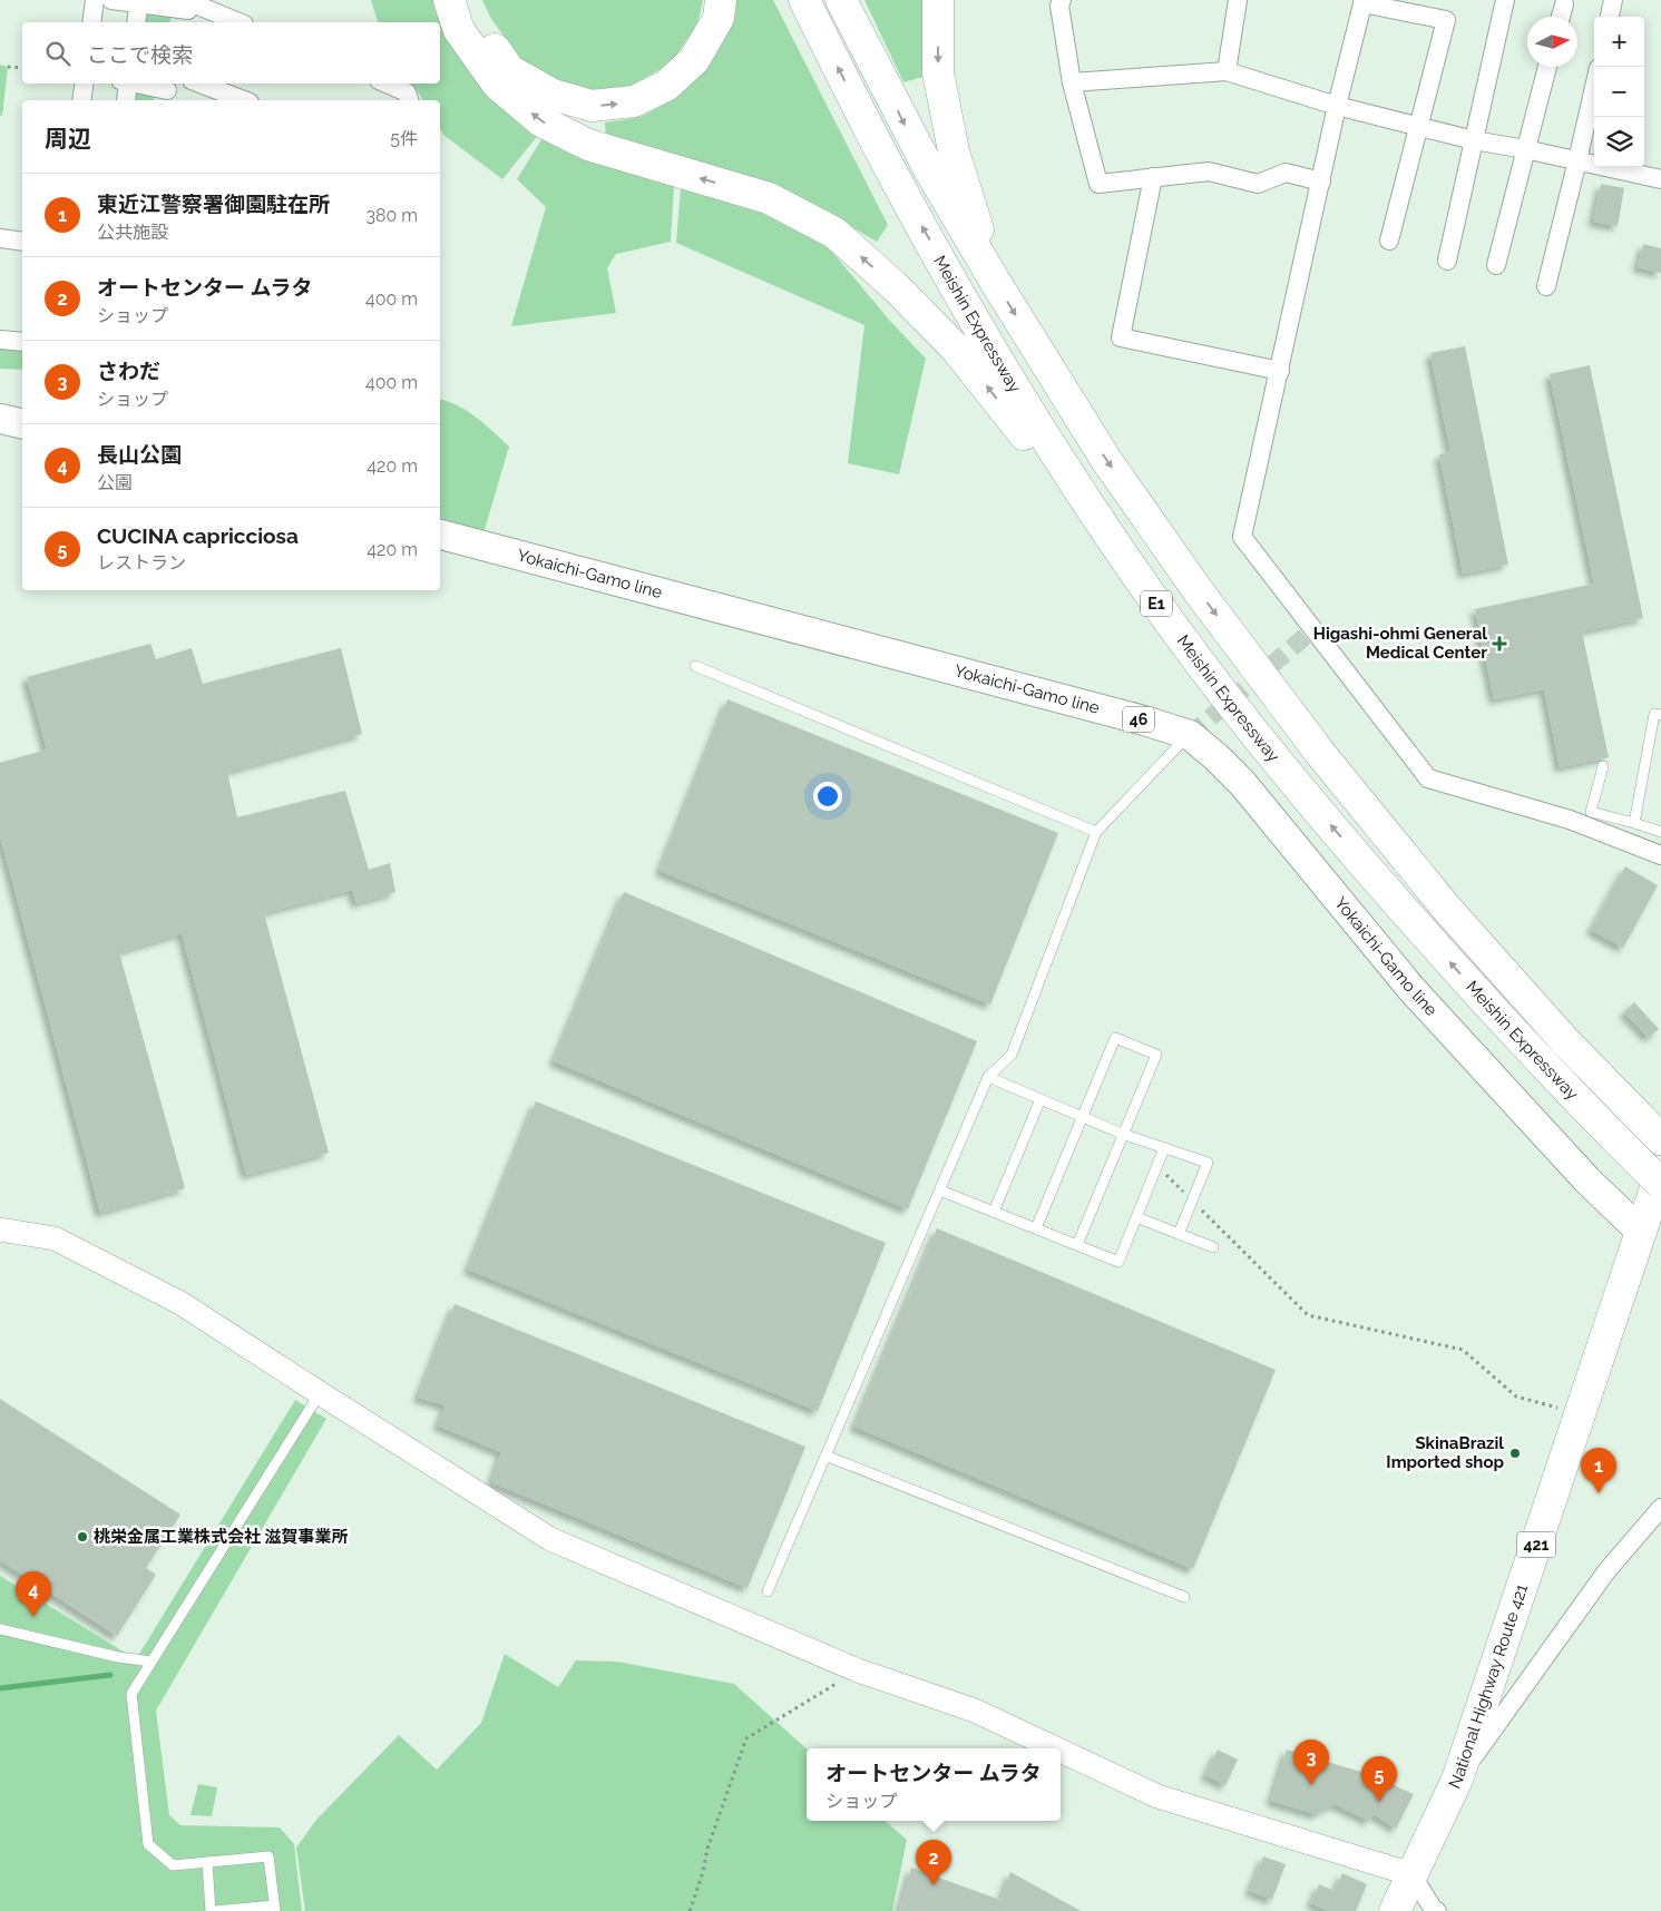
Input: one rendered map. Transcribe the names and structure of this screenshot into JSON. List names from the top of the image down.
{
  "streets": {
    "highway": [
      "Meishin Expressway",
      "E1",
      "421",
      "National Highway Route 421"
    ],
    "main road": ["Yokaichi-Gamo line", "46"]
  },
  "crossings": [
    ["Yokaichi-Gamo line", "National Highway Route 421"]
  ],
  "places": {
    "health": ["Higashi-ohmi General Medical Center"],
    "other": ["SkinaBrazil Imported shop", "桃栄金属工業株式会社 滋賀事業所"]
  },
  "north": "right",
  "page": {
    "map_buttons": ["+", "−"],
    "search": "ここで検索",
    "heading": ["周辺", "5件"],
    "list": [
      {
        "mark": "1",
        "name": "東近江警察署御園駐在所",
        "note": "公共施設",
        "value": "380 m"
      },
      {
        "mark": "2",
        "name": "オートセンター ムラタ",
        "note": "ショップ",
        "value": "400 m"
      },
      {
        "mark": "3",
        "name": "さわだ",
        "note": "ショップ",
        "value": "400 m"
      },
      {
        "mark": "4",
        "name": "長山公園",
        "note": "公園",
        "value": "420 m"
      },
      {
        "mark": "5",
        "name": "CUCINA capricciosa",
        "note": "レストラン",
        "value": "420 m"
      }
    ],
    "pins": [
      "1",
      "4",
      "3",
      "5",
      "2"
    ],
    "popup": ["オートセンター ムラタ", "ショップ"]
  }
}
